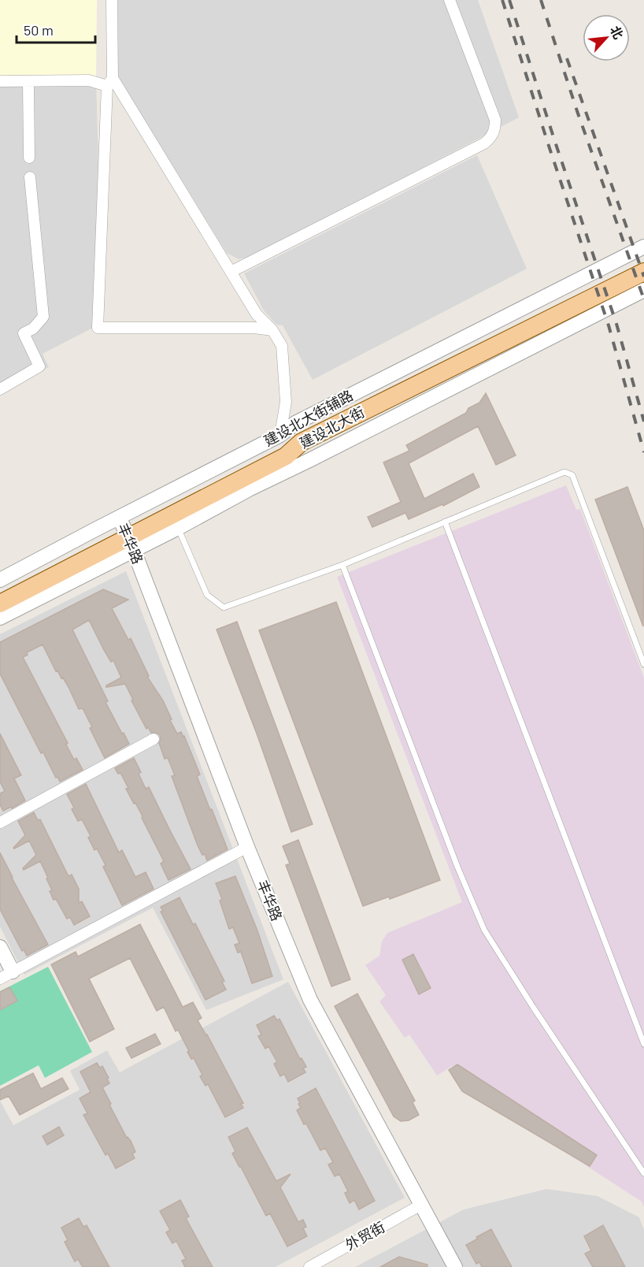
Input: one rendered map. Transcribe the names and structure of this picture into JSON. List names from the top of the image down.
{
  "streets": {
    "main road": ["建设北大街"],
    "street": ["建设北大街辅路", "丰华路", "外贸街"]
  },
  "crossings": [
    ["建设北大街辅路", "建设北大街"],
    ["建设北大街辅路", "丰华路"],
    ["建设北大街", "丰华路"],
    ["丰华路", "外贸街"]
  ],
  "scale_bar": "50 m",
  "north": "top right"
}
